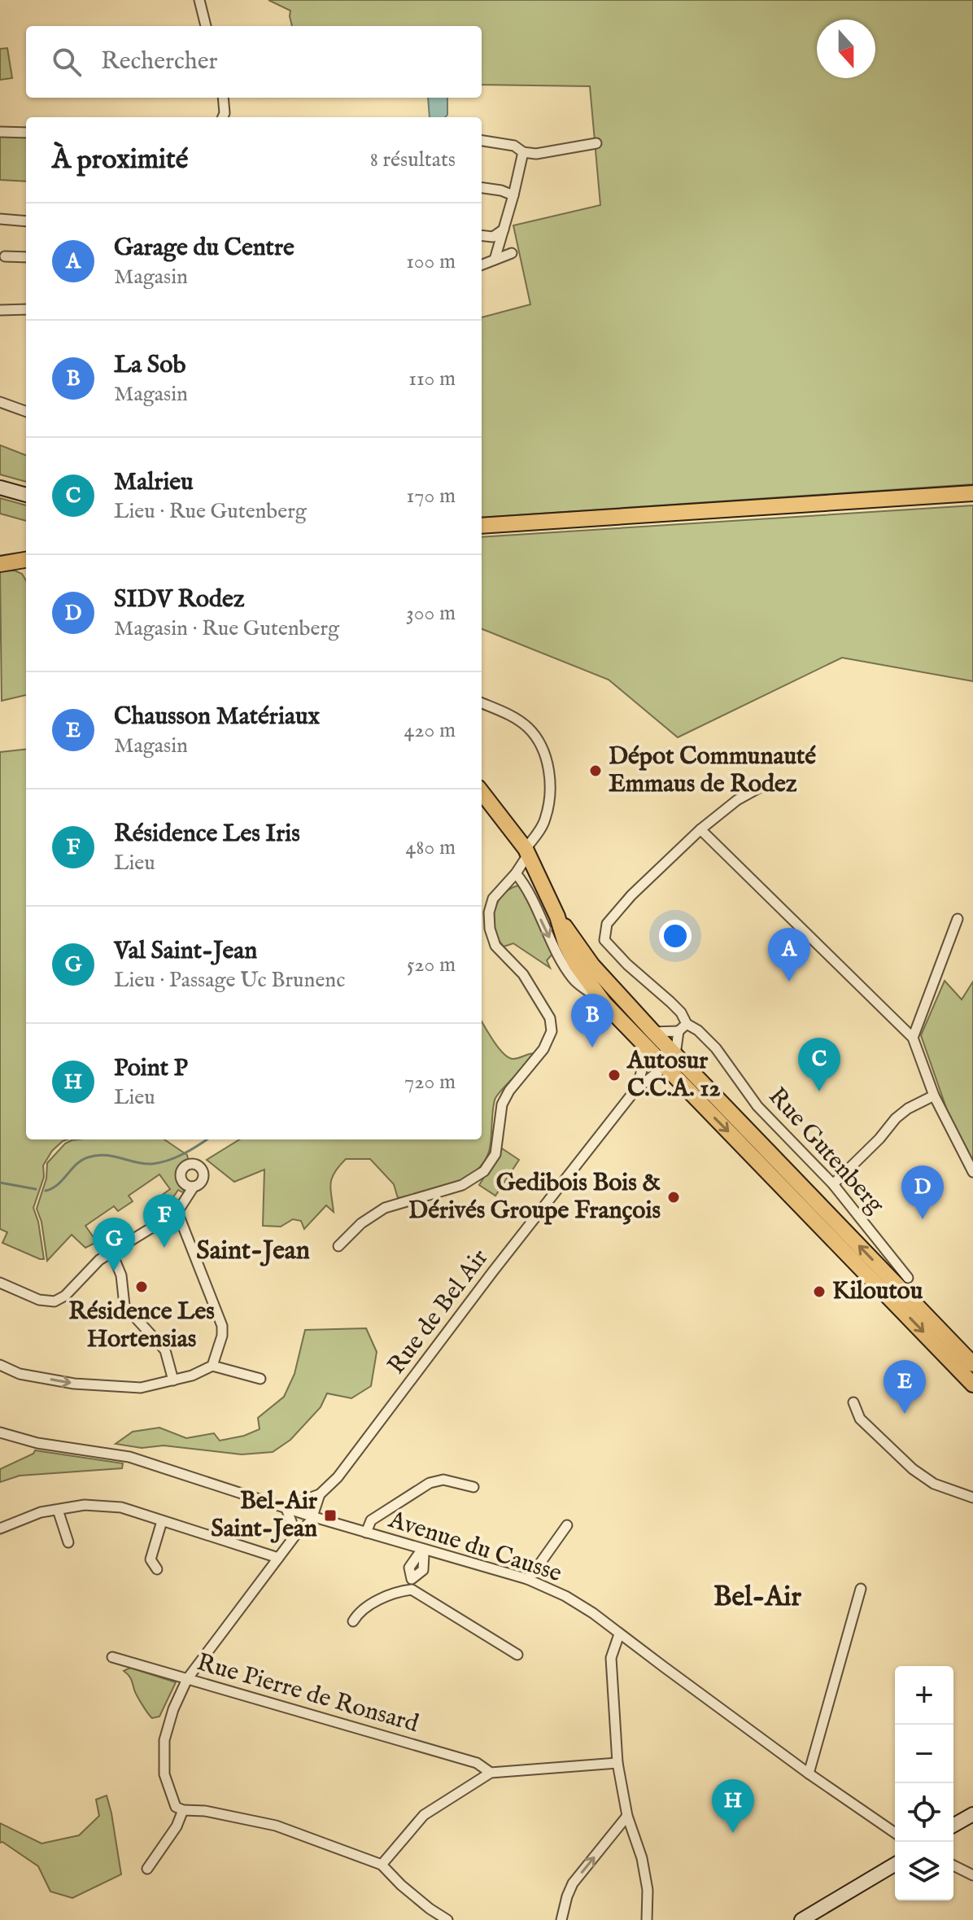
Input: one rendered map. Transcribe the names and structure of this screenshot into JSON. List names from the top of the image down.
{
  "streets": {
    "street": [
      "Rue Gutenberg",
      "Rue de Bel Air",
      "Avenue du Causse",
      "Rue Pierre de Ronsard"
    ]
  },
  "crossings": [
    ["Rue de Bel Air", "Avenue du Causse"]
  ],
  "districts": ["Saint-Jean", "Bel-Air"],
  "places": {
    "other": [
      "Dépot Communauté Emmaus de Rodez",
      "Autosur C.C.A. 12",
      "Gedibois Bois & Dérivés Groupe François",
      "Résidence Les Hortensias",
      "Kiloutou"
    ],
    "transit": ["Bel-Air Saint-Jean"]
  },
  "north": "bottom",
  "page": {
    "search": "Rechercher",
    "heading": ["À proximité", "8 résultats"],
    "list": [
      {
        "mark": "A",
        "name": "Garage du Centre",
        "note": "Magasin",
        "value": "100 m"
      },
      {
        "mark": "B",
        "name": "La Sob",
        "note": "Magasin",
        "value": "110 m"
      },
      {
        "mark": "C",
        "name": "Malrieu",
        "note": "Lieu · Rue Gutenberg",
        "value": "170 m"
      },
      {
        "mark": "D",
        "name": "SIDV Rodez",
        "note": "Magasin · Rue Gutenberg",
        "value": "300 m"
      },
      {
        "mark": "E",
        "name": "Chausson Matériaux",
        "note": "Magasin",
        "value": "420 m"
      },
      {
        "mark": "F",
        "name": "Résidence Les Iris",
        "note": "Lieu",
        "value": "480 m"
      },
      {
        "mark": "G",
        "name": "Val Saint-Jean",
        "note": "Lieu · Passage Uc Brunenc",
        "value": "520 m"
      },
      {
        "mark": "H",
        "name": "Point P",
        "note": "Lieu",
        "value": "720 m"
      }
    ],
    "pins": [
      "A",
      "B",
      "C",
      "D",
      "F",
      "G",
      "E",
      "H"
    ],
    "map_buttons": ["+", "−"]
  }
}
